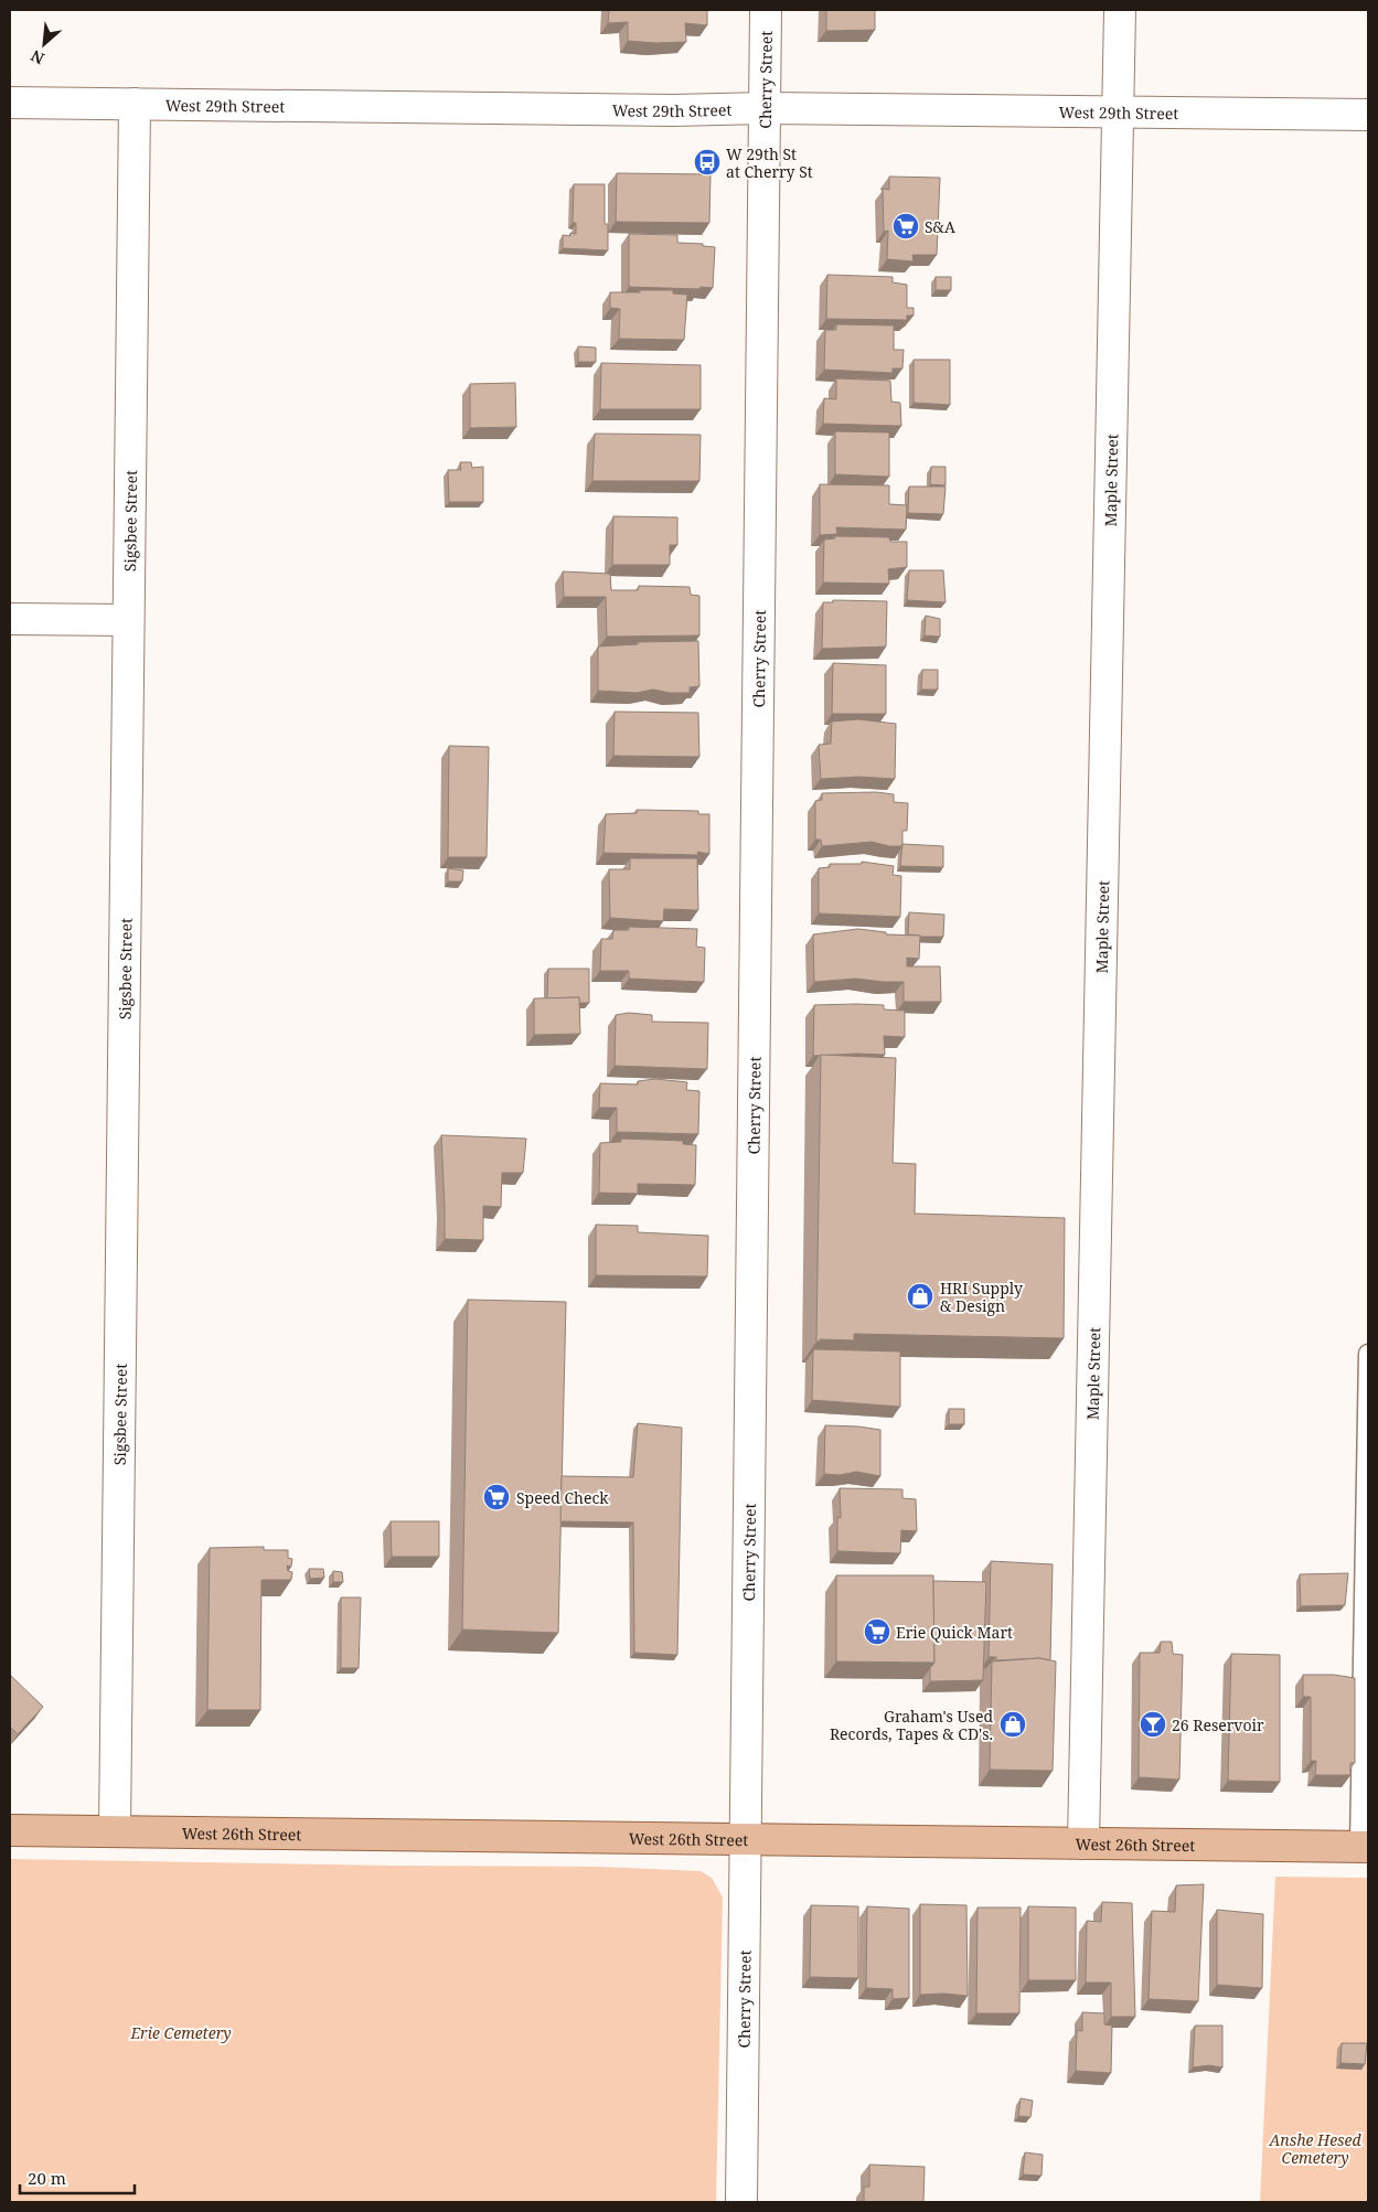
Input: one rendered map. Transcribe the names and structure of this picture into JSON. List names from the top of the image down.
{
  "streets": {
    "main road": ["West 26th Street"],
    "street": [
      "Cherry Street",
      "West 29th Street",
      "Maple Street",
      "Sigsbee Street"
    ]
  },
  "crossings": [
    ["Cherry Street", "West 29th Street"],
    ["Cherry Street", "West 26th Street"],
    ["West 29th Street", "Maple Street"],
    ["West 29th Street", "Sigsbee Street"],
    ["Maple Street", "West 26th Street"],
    ["Sigsbee Street", "West 26th Street"]
  ],
  "parks": ["Erie Cemetery", "Anshe Hesed Cemetery"],
  "places": {
    "bus stop": ["W 29th St at Cherry St"],
    "supermarket": ["S&A", "Speed Check", "Erie Quick Mart"],
    "shop": ["HRI Supply & Design", "Graham's Used Records, Tapes & CD's."],
    "bar": ["26 Reservoir"]
  },
  "scale_bar": "20 m",
  "north": "bottom left"
}
